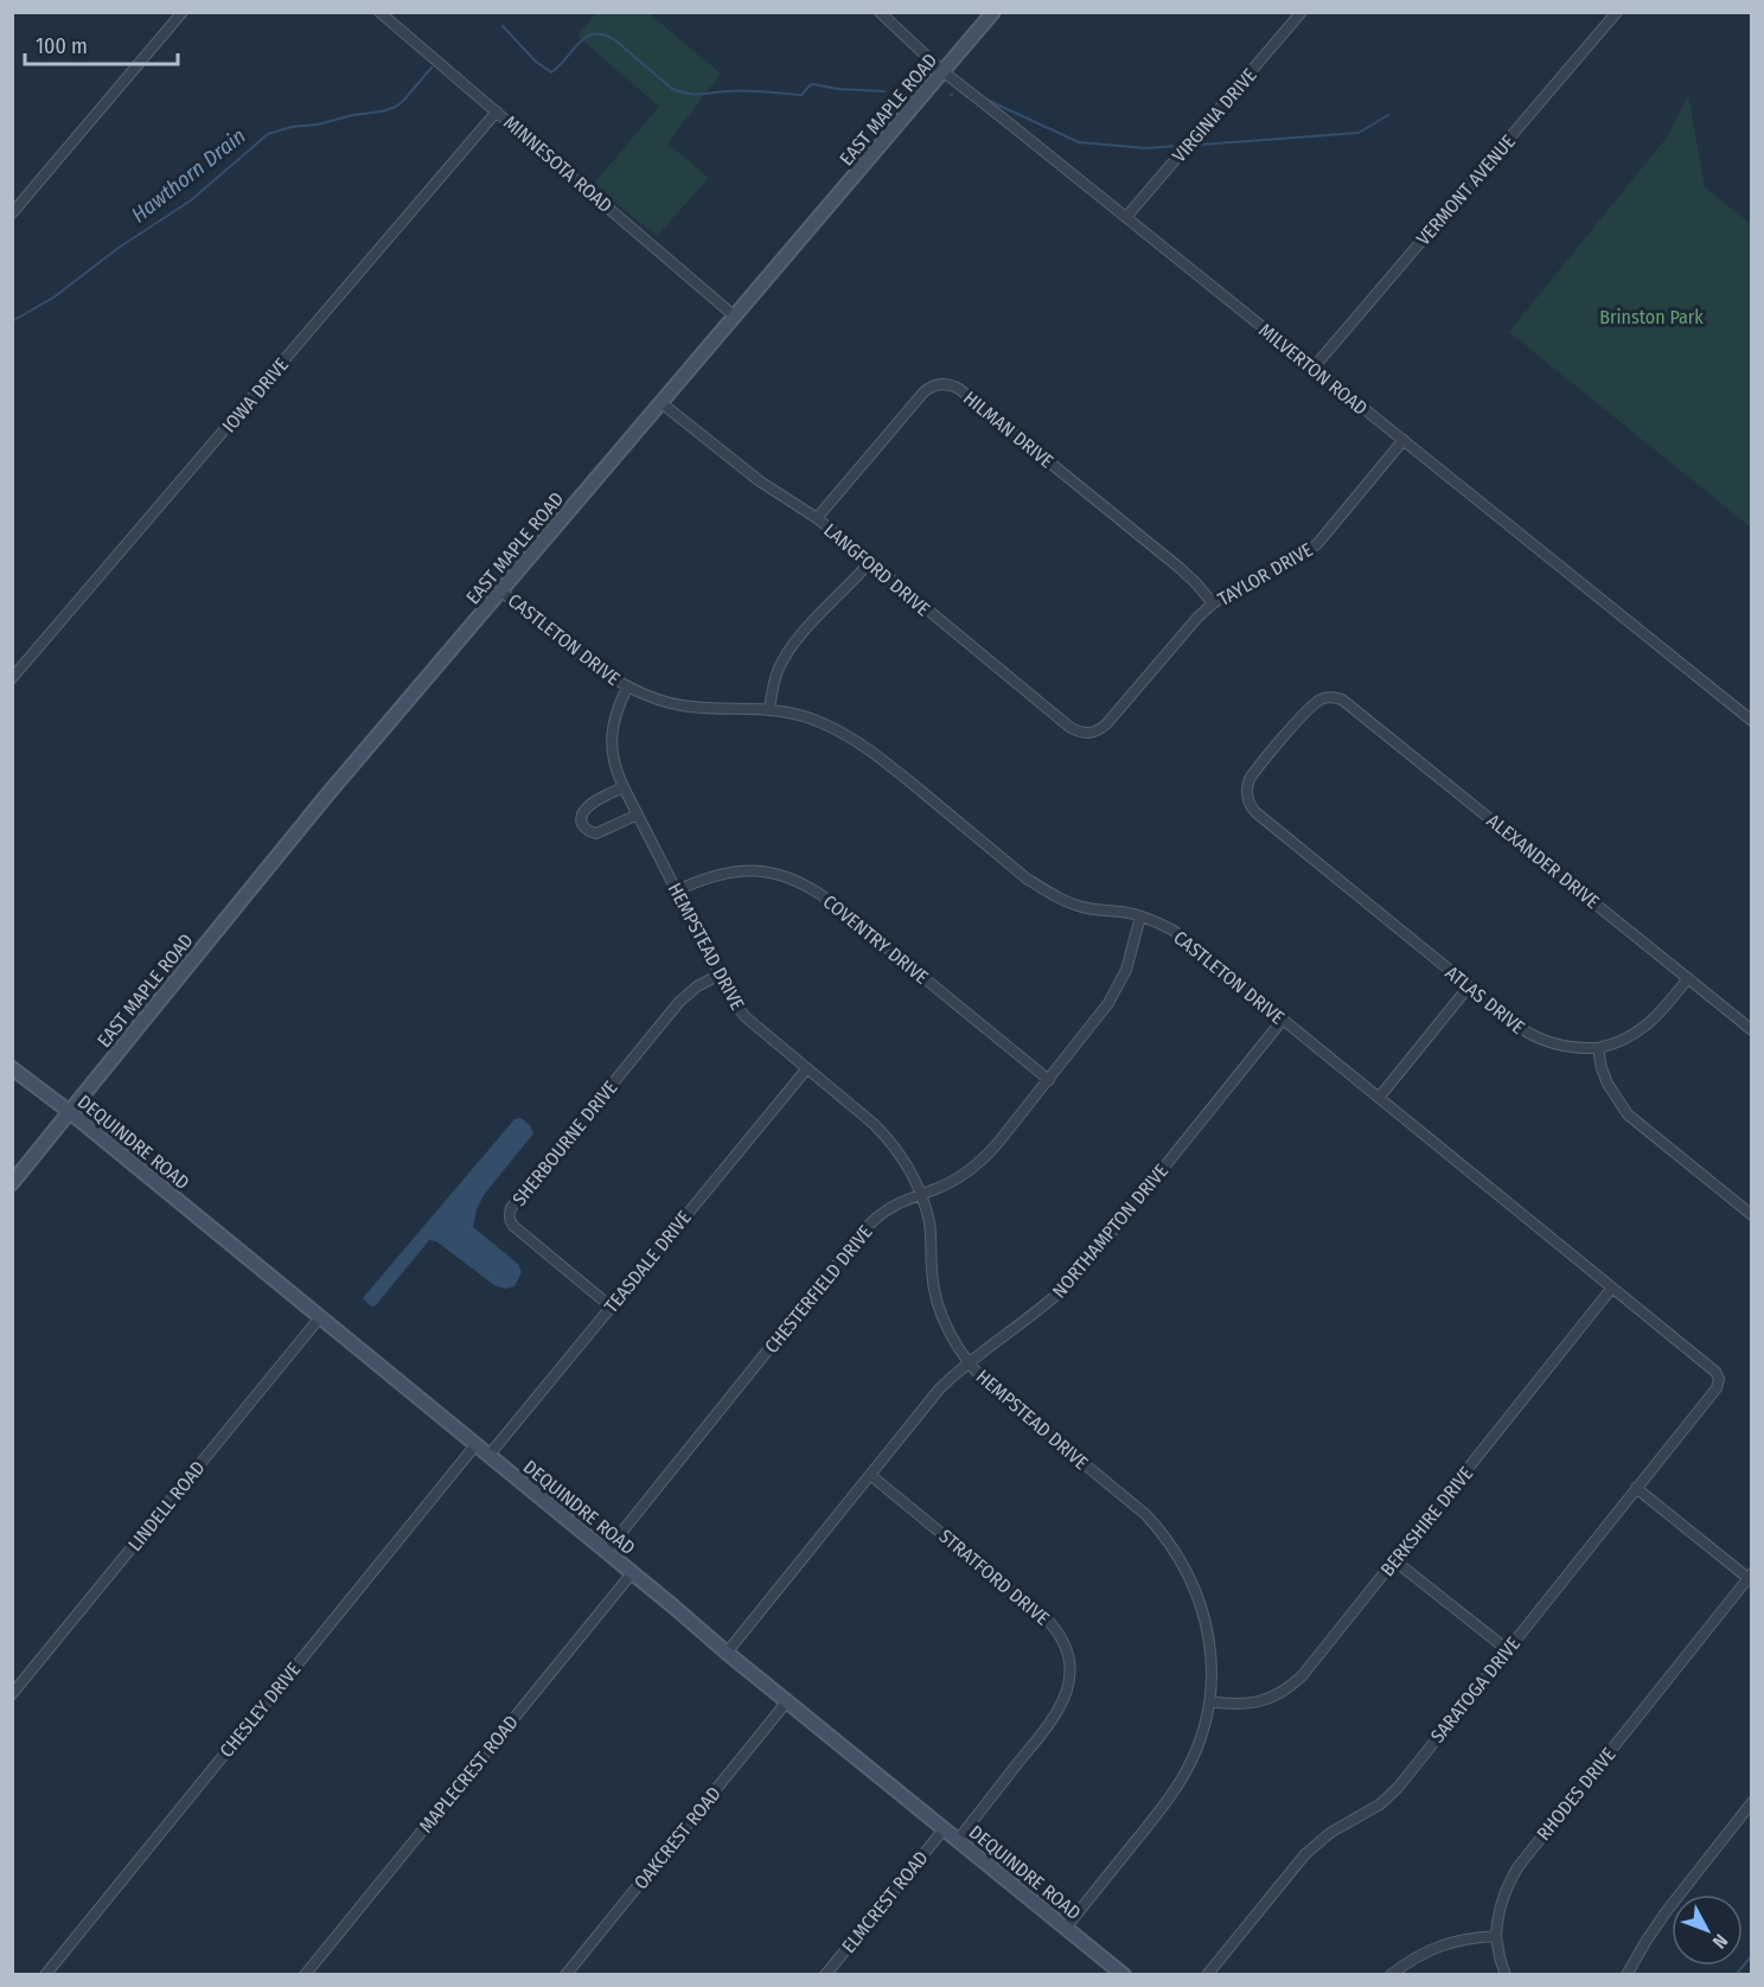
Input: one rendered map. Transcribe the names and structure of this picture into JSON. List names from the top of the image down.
{
  "streets": {
    "main road": ["EAST MAPLE ROAD", "DEQUINDRE ROAD"],
    "street": [
      "VIRGINIA DRIVE",
      "MINNESOTA ROAD",
      "VERMONT AVENUE",
      "MILVERTON ROAD",
      "IOWA DRIVE",
      "HILMAN DRIVE",
      "LANGFORD DRIVE",
      "TAYLOR DRIVE",
      "CASTLETON DRIVE",
      "ALEXANDER DRIVE",
      "COVENTRY DRIVE",
      "HEMPSTEAD DRIVE",
      "ATLAS DRIVE",
      "SHERBOURNE DRIVE",
      "NORTHAMPTON DRIVE",
      "TEASDALE DRIVE",
      "CHESTERFIELD DRIVE",
      "LINDELL ROAD",
      "BERKSHIRE DRIVE",
      "STRATFORD DRIVE",
      "SARATOGA DRIVE",
      "CHESLEY DRIVE",
      "MAPLECREST ROAD",
      "RHODES DRIVE",
      "OAKCREST ROAD",
      "ELMCREST ROAD"
    ]
  },
  "crossings": [
    ["EAST MAPLE ROAD", "MINNESOTA ROAD"],
    ["EAST MAPLE ROAD", "MILVERTON ROAD"],
    ["EAST MAPLE ROAD", "LANGFORD DRIVE"],
    ["EAST MAPLE ROAD", "CASTLETON DRIVE"],
    ["EAST MAPLE ROAD", "DEQUINDRE ROAD"],
    ["VIRGINIA DRIVE", "MILVERTON ROAD"],
    ["MINNESOTA ROAD", "IOWA DRIVE"],
    ["VERMONT AVENUE", "MILVERTON ROAD"],
    ["MILVERTON ROAD", "TAYLOR DRIVE"],
    ["HILMAN DRIVE", "LANGFORD DRIVE"],
    ["HILMAN DRIVE", "TAYLOR DRIVE"],
    ["LANGFORD DRIVE", "TAYLOR DRIVE"],
    ["CASTLETON DRIVE", "HEMPSTEAD DRIVE"],
    ["CASTLETON DRIVE", "NORTHAMPTON DRIVE"],
    ["CASTLETON DRIVE", "CHESTERFIELD DRIVE"],
    ["CASTLETON DRIVE", "BERKSHIRE DRIVE"],
    ["CASTLETON DRIVE", "SARATOGA DRIVE"],
    ["ALEXANDER DRIVE", "ATLAS DRIVE"],
    ["COVENTRY DRIVE", "HEMPSTEAD DRIVE"],
    ["COVENTRY DRIVE", "CHESTERFIELD DRIVE"],
    ["HEMPSTEAD DRIVE", "DEQUINDRE ROAD"],
    ["HEMPSTEAD DRIVE", "SHERBOURNE DRIVE"],
    ["HEMPSTEAD DRIVE", "NORTHAMPTON DRIVE"],
    ["HEMPSTEAD DRIVE", "TEASDALE DRIVE"],
    ["HEMPSTEAD DRIVE", "CHESTERFIELD DRIVE"],
    ["HEMPSTEAD DRIVE", "BERKSHIRE DRIVE"],
    ["DEQUINDRE ROAD", "NORTHAMPTON DRIVE"],
    ["DEQUINDRE ROAD", "TEASDALE DRIVE"],
    ["DEQUINDRE ROAD", "CHESTERFIELD DRIVE"],
    ["DEQUINDRE ROAD", "LINDELL ROAD"],
    ["DEQUINDRE ROAD", "STRATFORD DRIVE"],
    ["DEQUINDRE ROAD", "CHESLEY DRIVE"],
    ["DEQUINDRE ROAD", "MAPLECREST ROAD"],
    ["DEQUINDRE ROAD", "OAKCREST ROAD"],
    ["DEQUINDRE ROAD", "ELMCREST ROAD"],
    ["SHERBOURNE DRIVE", "TEASDALE DRIVE"],
    ["NORTHAMPTON DRIVE", "STRATFORD DRIVE"]
  ],
  "water": ["Hawthorn Drain"],
  "parks": ["Brinston Park"],
  "scale_bar": "100 m",
  "north": "bottom right"
}
